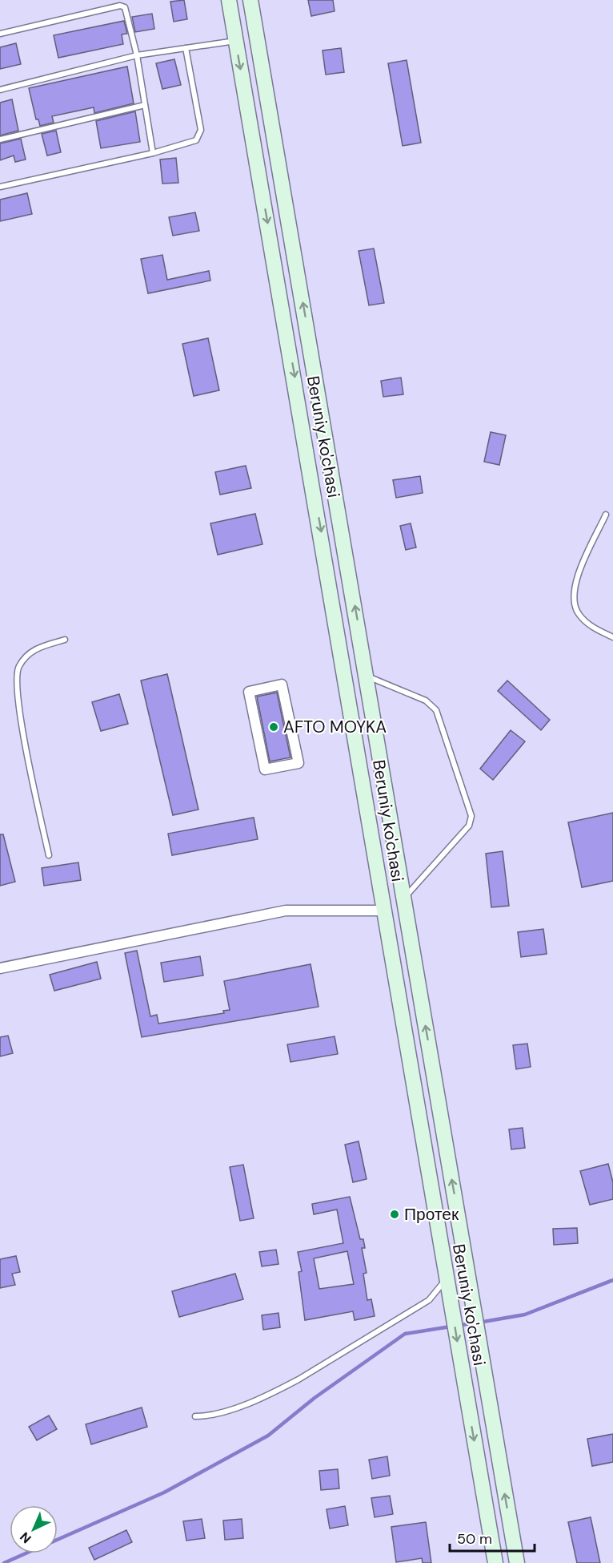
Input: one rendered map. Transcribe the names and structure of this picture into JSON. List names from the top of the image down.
{
  "streets": {
    "main road": ["Beruniy ko'chasi"]
  },
  "places": ["AFTO MOYKA", "Протек"],
  "scale_bar": "50 m",
  "north": "bottom left"
}
